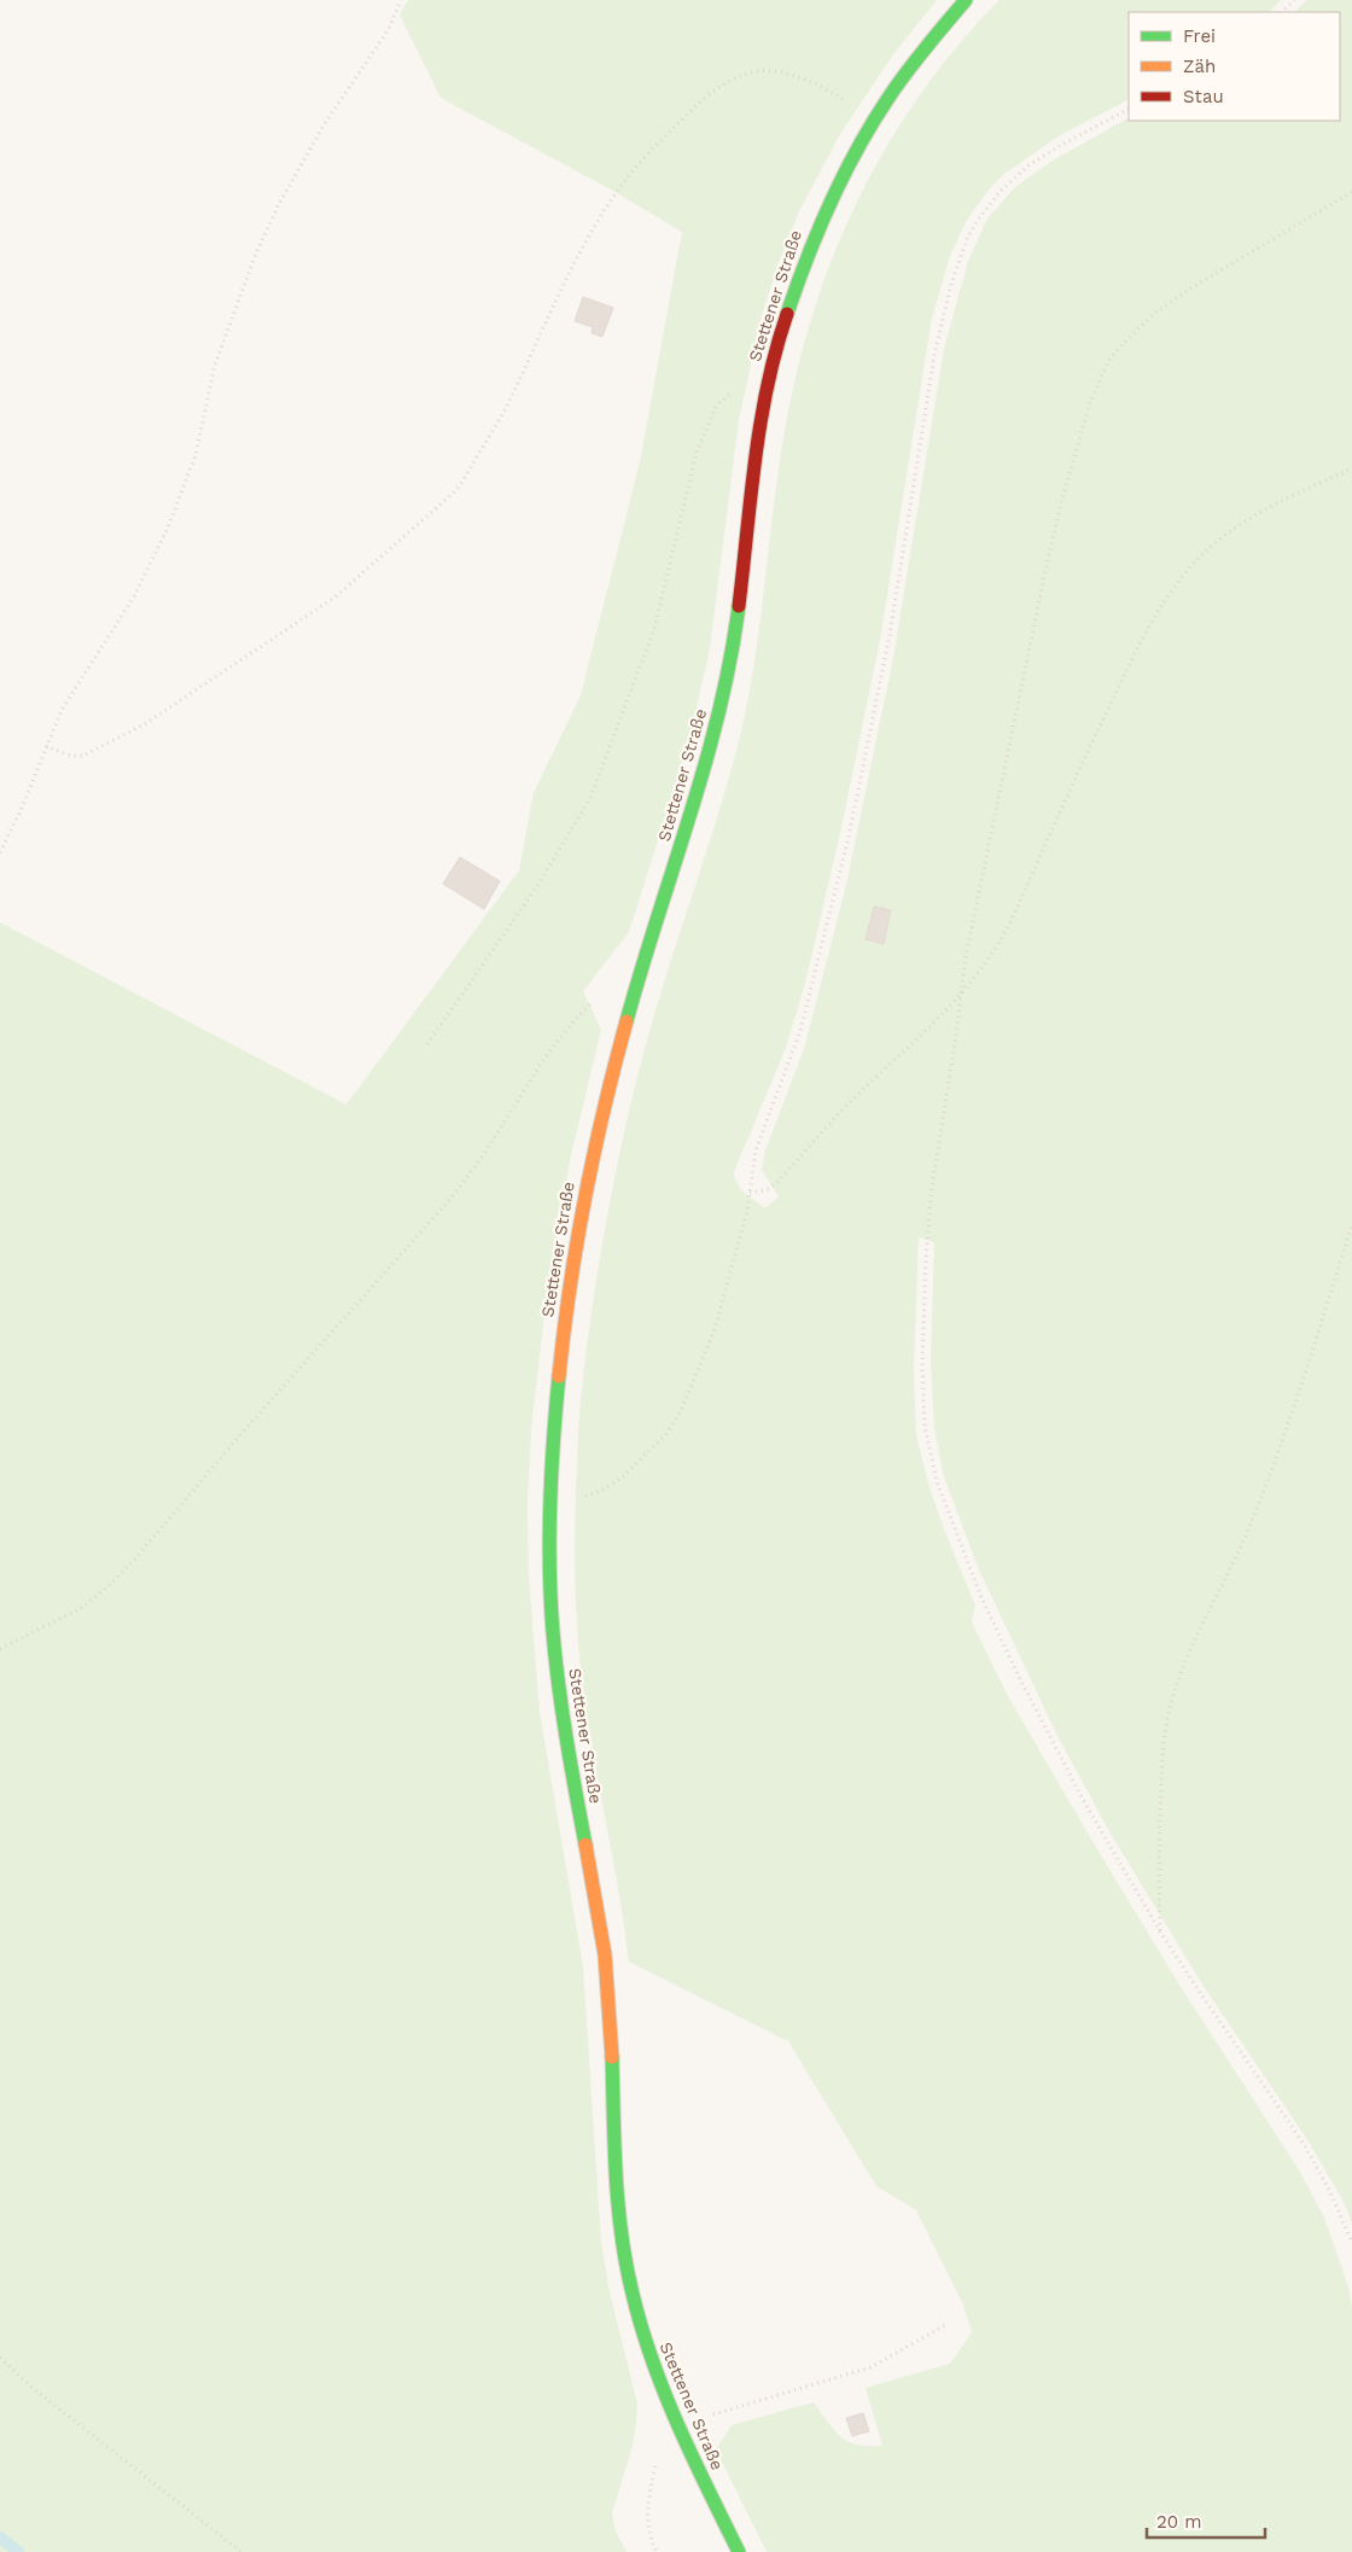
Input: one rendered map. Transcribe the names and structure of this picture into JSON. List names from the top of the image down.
{
  "streets": {
    "main road": ["Stettener Straße"]
  },
  "legend": ["Frei", "Zäh", "Stau"],
  "scale_bar": "20 m"
}
